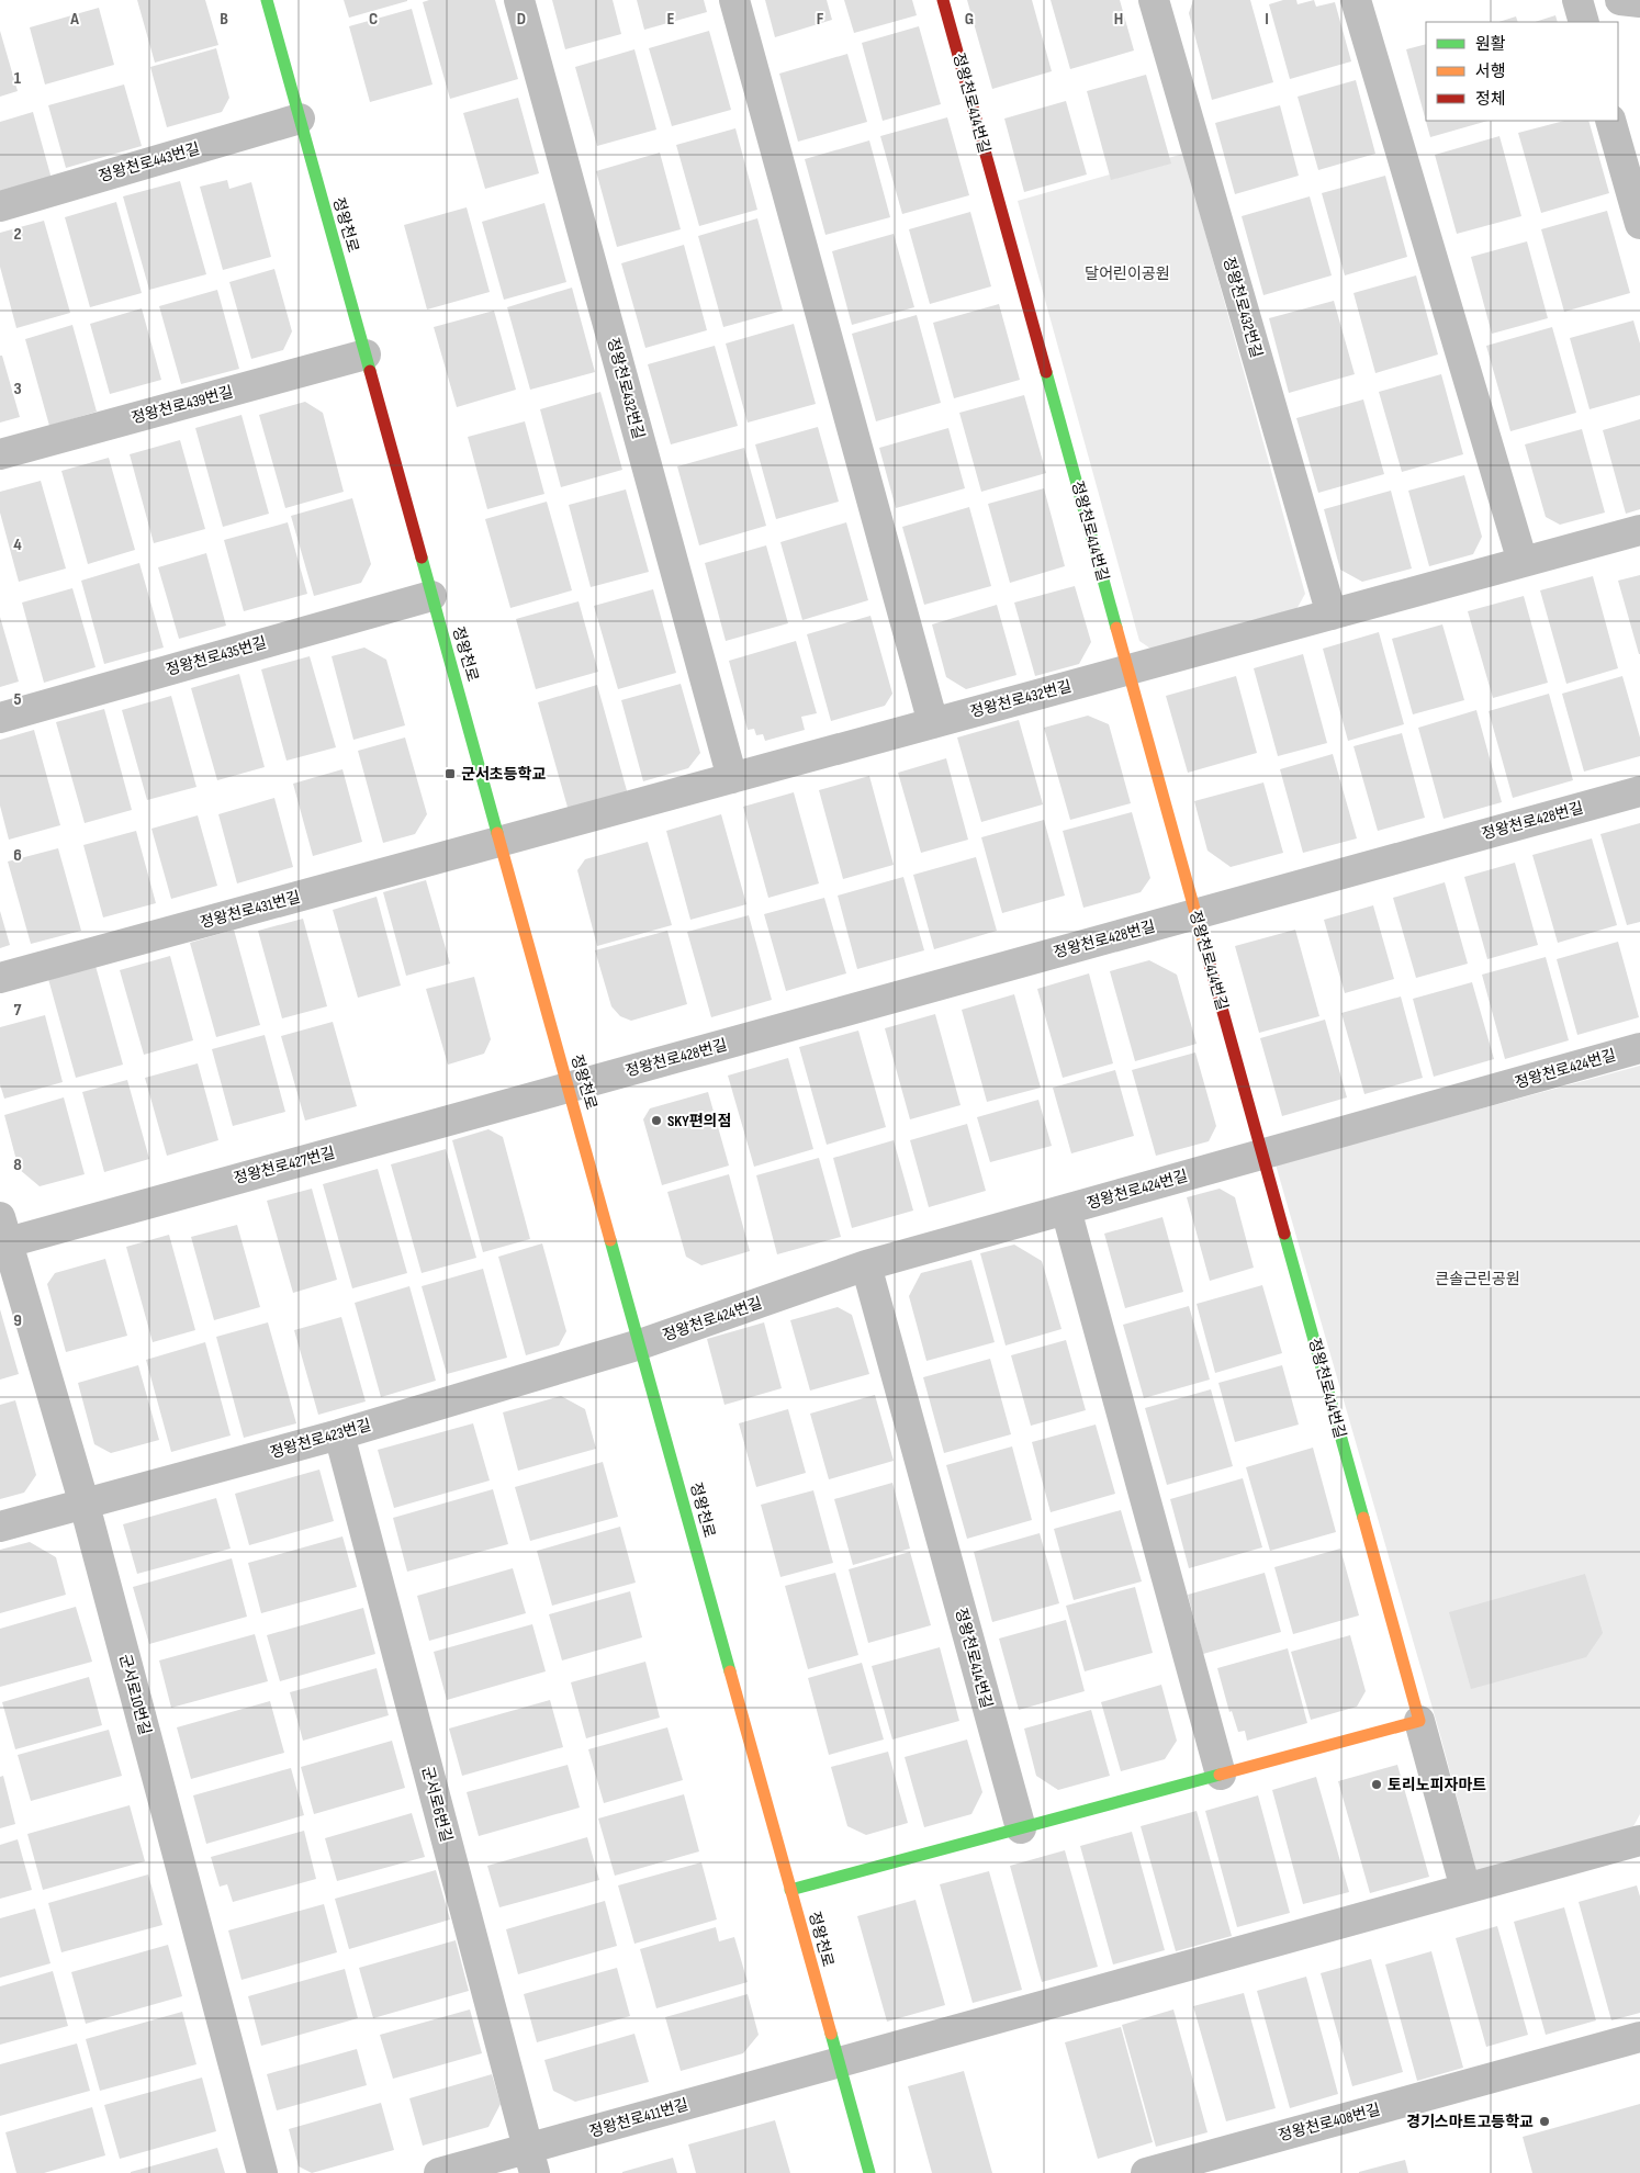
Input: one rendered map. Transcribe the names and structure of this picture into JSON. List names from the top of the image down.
{
  "streets": {
    "street": [
      "정왕천로414번길",
      "정왕천로443번길",
      "정왕천로",
      "정왕천로432번길",
      "정왕천로439번길",
      "정왕천로435번길",
      "정왕천로428번길",
      "정왕천로431번길",
      "정왕천로424번길",
      "정왕천로427번길",
      "정왕천로423번길",
      "군서로10번길",
      "군서로6번길",
      "정왕천로411번길",
      "정왕천로408번길"
    ]
  },
  "crossings": [
    ["정왕천로414번길", "정왕천로432번길"],
    ["정왕천로414번길", "정왕천로428번길"],
    ["정왕천로414번길", "정왕천로424번길"],
    ["정왕천로443번길", "정왕천로"],
    ["정왕천로", "정왕천로432번길"],
    ["정왕천로", "정왕천로439번길"],
    ["정왕천로", "정왕천로435번길"],
    ["정왕천로", "정왕천로428번길"],
    ["정왕천로", "정왕천로431번길"],
    ["정왕천로", "정왕천로424번길"],
    ["정왕천로", "정왕천로427번길"],
    ["정왕천로", "정왕천로423번길"],
    ["정왕천로", "정왕천로411번길"],
    ["정왕천로432번길", "정왕천로431번길"],
    ["정왕천로428번길", "정왕천로427번길"],
    ["정왕천로424번길", "정왕천로423번길"],
    ["정왕천로427번길", "군서로10번길"],
    ["정왕천로423번길", "군서로10번길"],
    ["정왕천로423번길", "군서로6번길"],
    ["군서로6번길", "정왕천로411번길"]
  ],
  "parks": ["달어린이공원", "큰솔근린공원"],
  "places": {
    "transit": ["군서초등학교"],
    "other": ["SKY편의점", "토리노피자마트", "경기스마트고등학교"]
  },
  "legend": ["원활", "서행", "정체"],
  "grid": {
    "columns": [
      "A",
      "B",
      "C",
      "D",
      "E",
      "F",
      "G",
      "H",
      "I"
    ],
    "rows": [
      "1",
      "2",
      "3",
      "4",
      "5",
      "6",
      "7",
      "8",
      "9"
    ]
  }
}
